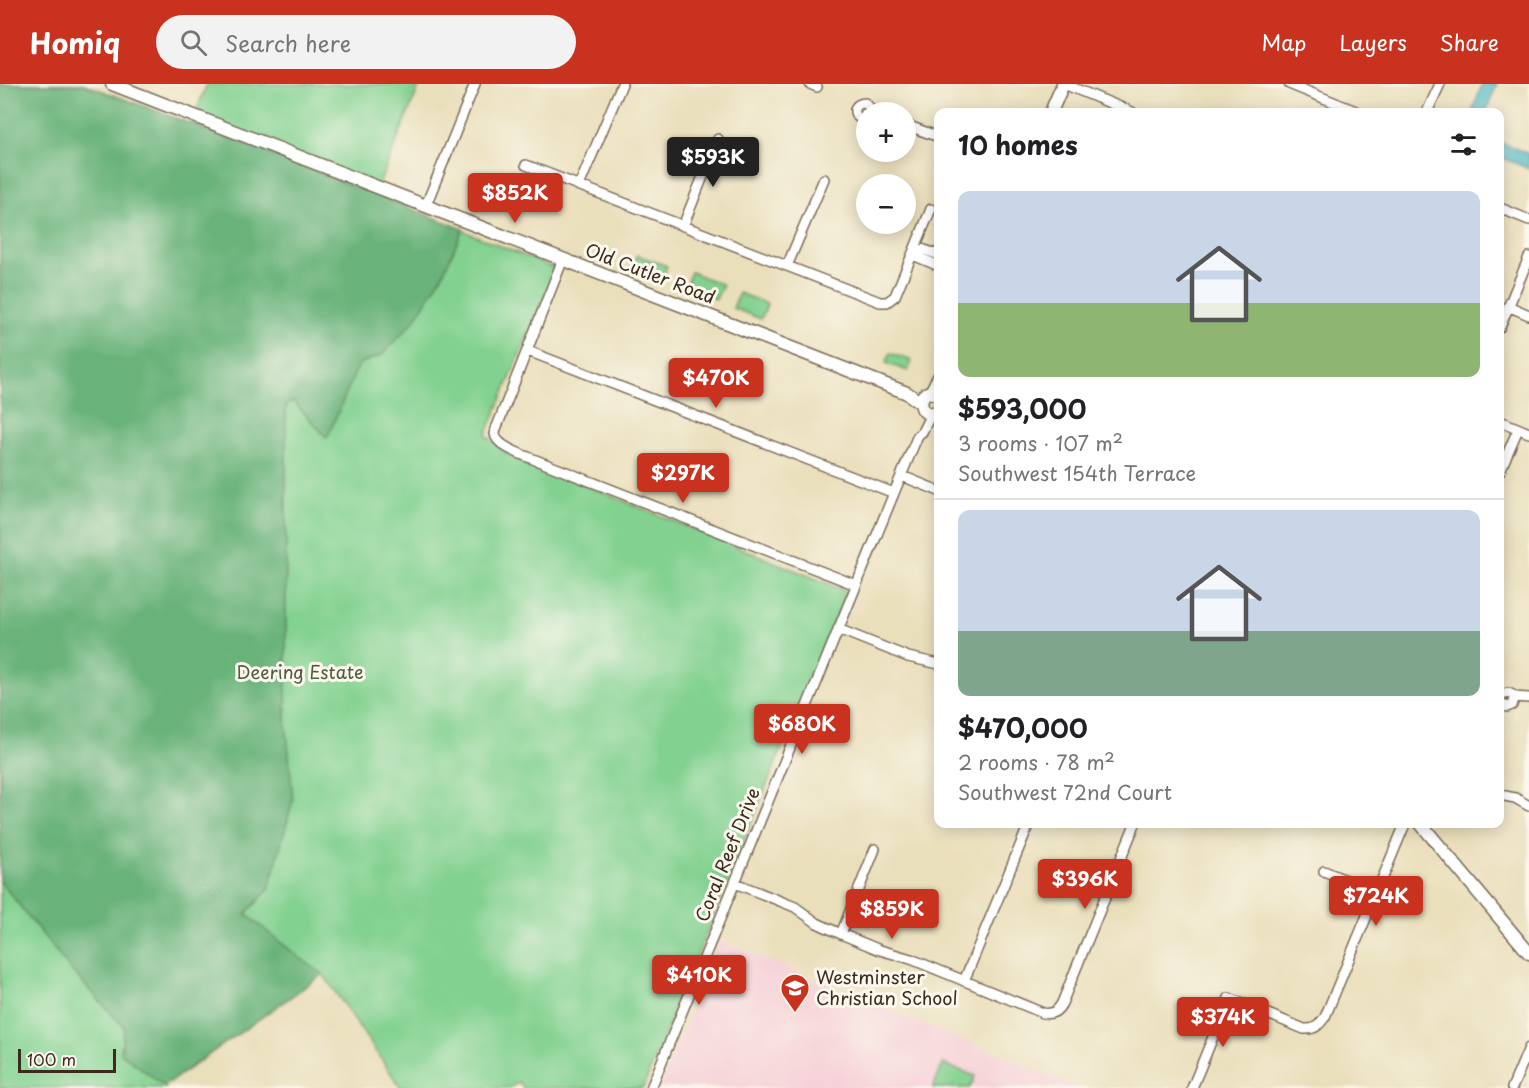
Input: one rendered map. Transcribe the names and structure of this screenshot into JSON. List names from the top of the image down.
{
  "streets": {
    "main road": ["Old Cutler Road"],
    "street": ["Coral Reef Drive"]
  },
  "crossings": [
    ["Old Cutler Road", "Coral Reef Drive"]
  ],
  "parks": ["Deering Estate"],
  "places": {
    "school or university": ["Westminster Christian School"]
  },
  "scale_bar": "100 m",
  "page": {
    "header": "Homiq",
    "search": "Search here",
    "nav": ["Map", "Layers", "Share"],
    "map_buttons": ["+", "−"],
    "heading": "10 homes",
    "price": [
      "$593K",
      "$852K",
      "$470K",
      "$297K",
      "$680K",
      "$396K",
      "$724K",
      "$859K",
      "$410K",
      "$374K"
    ],
    "list": [
      {
        "name": "$593,000",
        "note": "3 rooms · 107 m² · Southwest 154th Terrace"
      },
      {
        "name": "$470,000",
        "note": "2 rooms · 78 m² · Southwest 72nd Court"
      }
    ],
    "scale": "100 m"
  }
}
